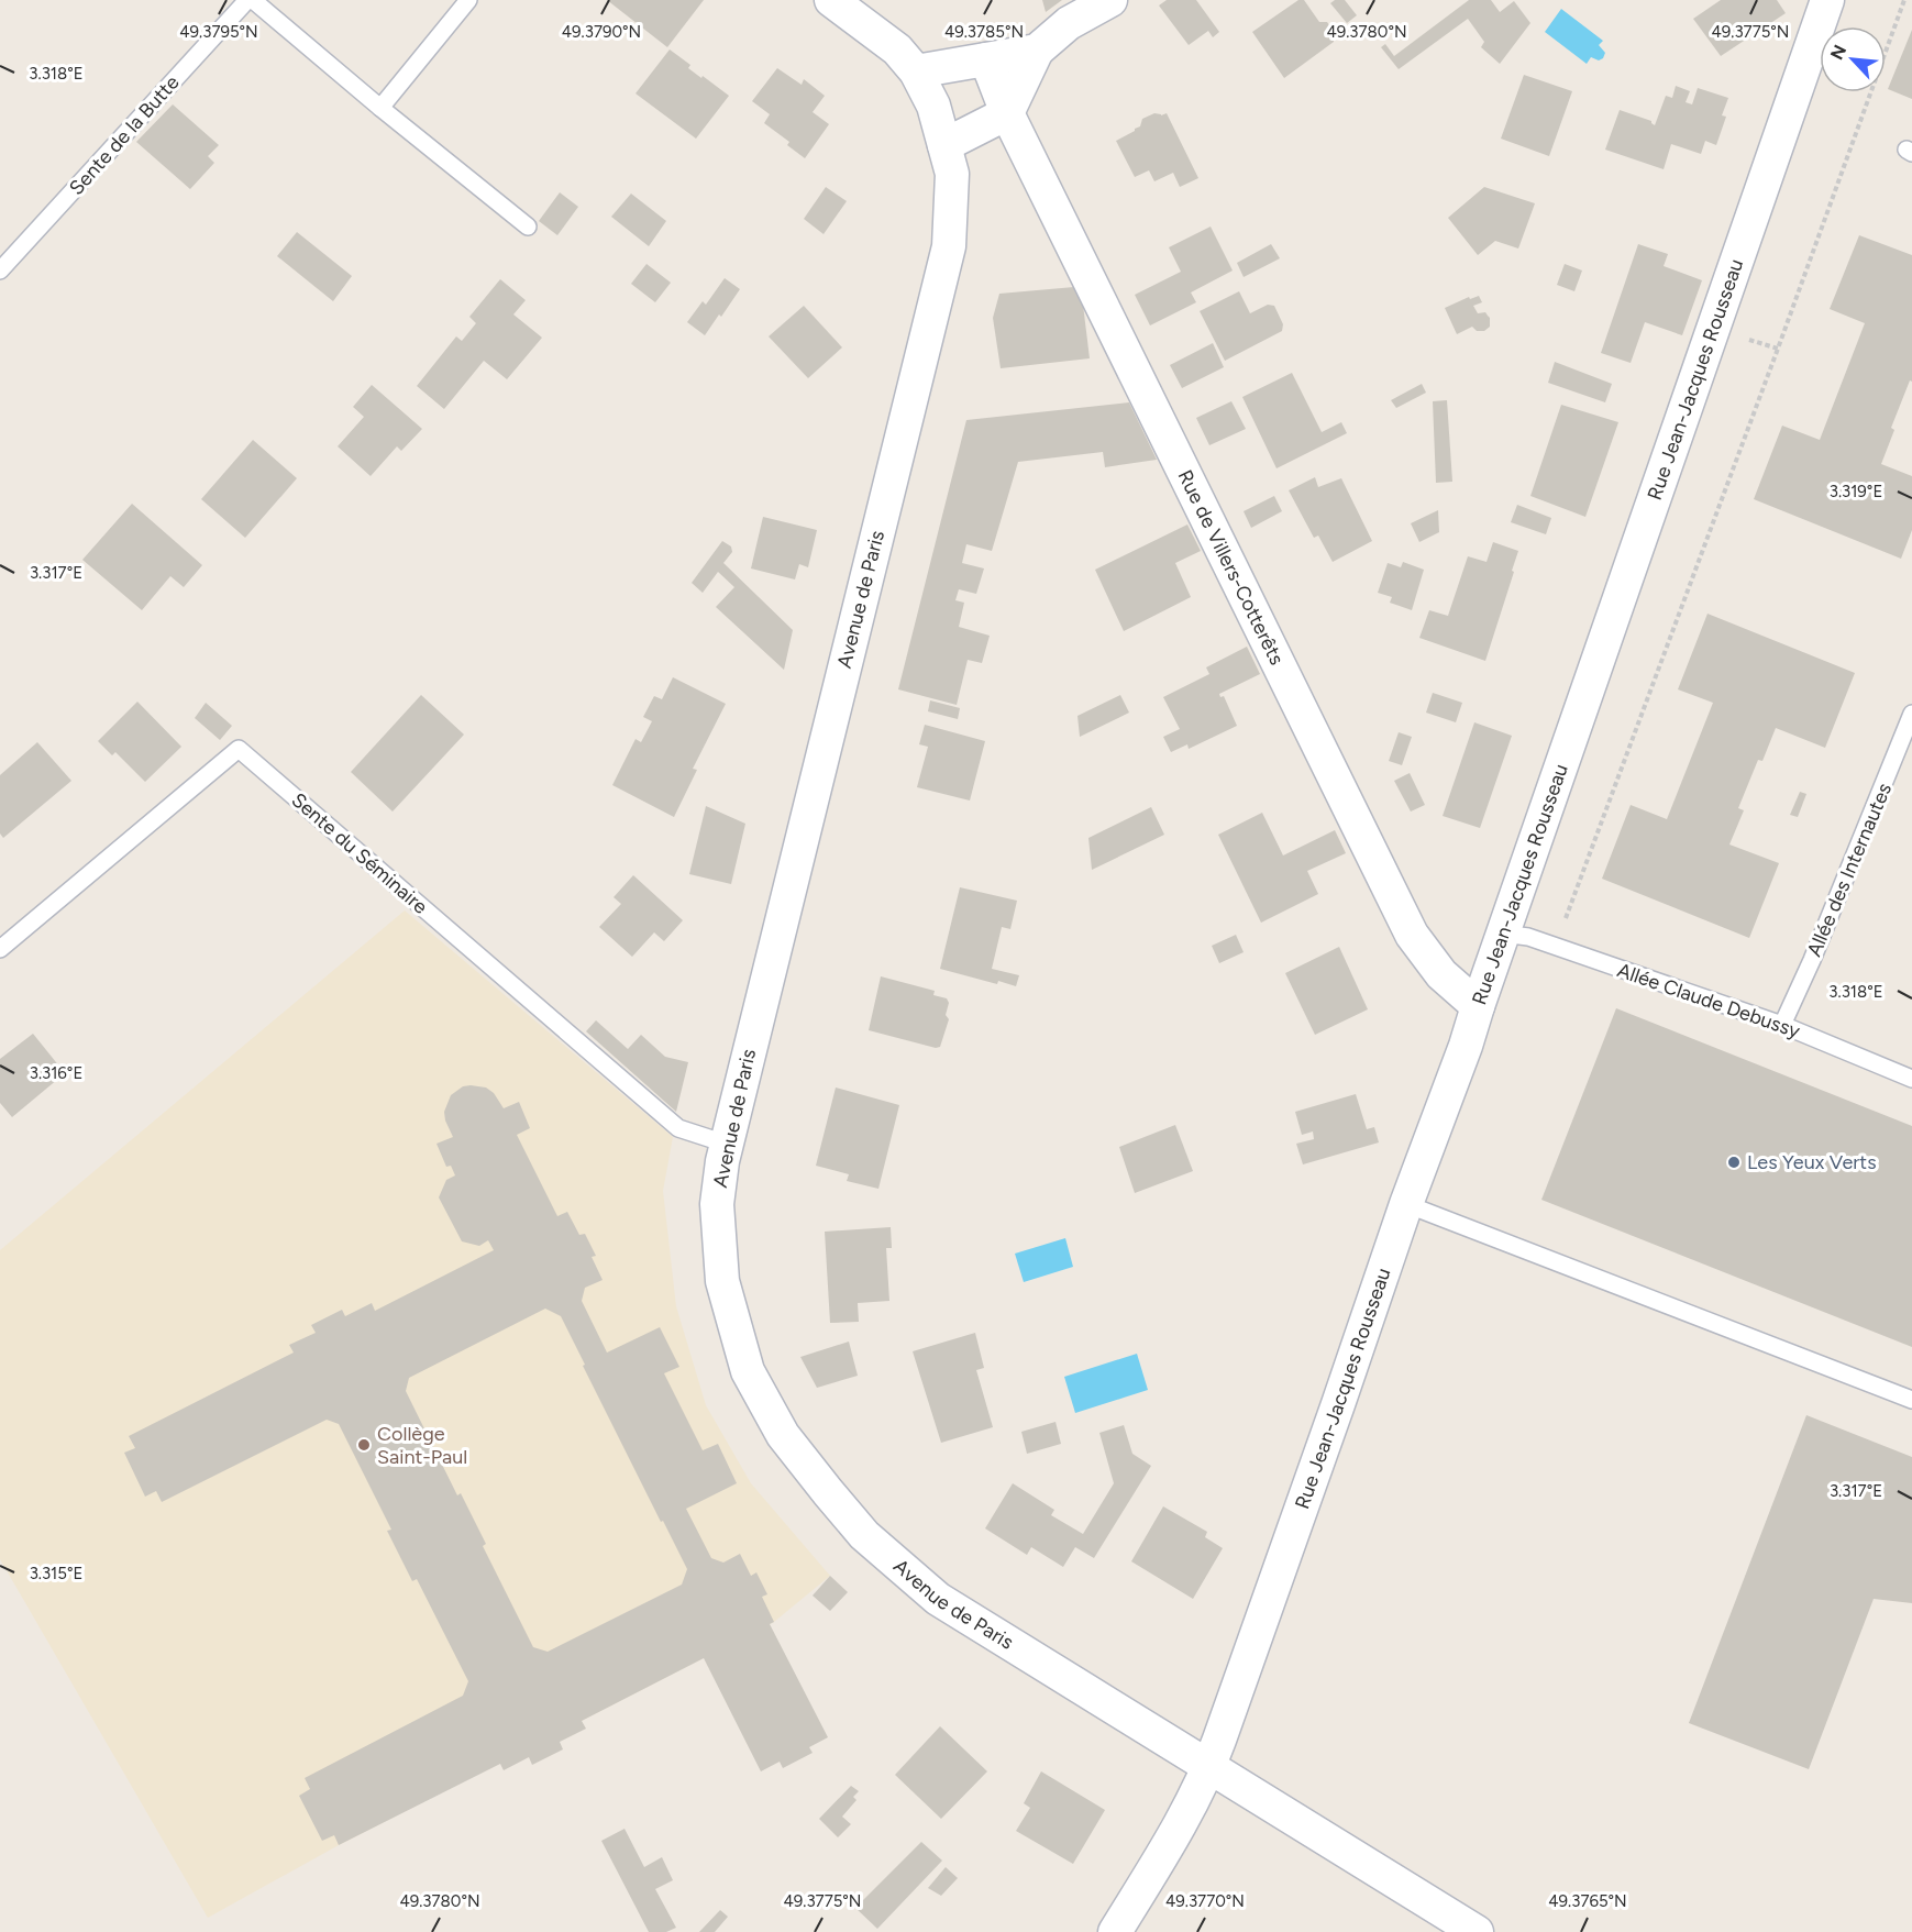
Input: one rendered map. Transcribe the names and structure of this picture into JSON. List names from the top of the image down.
{
  "streets": {
    "street": ["Rue Jean-Jacques Rousseau", "Rue de Villers-Cotterêts", "Avenue de Paris"],
    "lane": [
      "Sente de la Butte",
      "Sente du Séminaire",
      "Allée des Internautes",
      "Allée Claude Debussy"
    ]
  },
  "crossings": [
    ["Rue Jean-Jacques Rousseau", "Rue de Villers-Cotterêts"],
    ["Rue Jean-Jacques Rousseau", "Avenue de Paris"],
    ["Rue Jean-Jacques Rousseau", "Allée Claude Debussy"],
    ["Avenue de Paris", "Sente du Séminaire"],
    ["Allée des Internautes", "Allée Claude Debussy"]
  ],
  "places": ["Les Yeux Verts", "Collège Saint-Paul"],
  "north": "top left",
  "coordinates": [
    "49.3795°N",
    "49.3790°N",
    "49.3785°N",
    "49.3780°N",
    "49.3775°N",
    "3.318°E",
    "3.319°E",
    "3.317°E",
    "3.316°E",
    "3.315°E",
    "49.3770°N",
    "49.3765°N"
  ]
}
